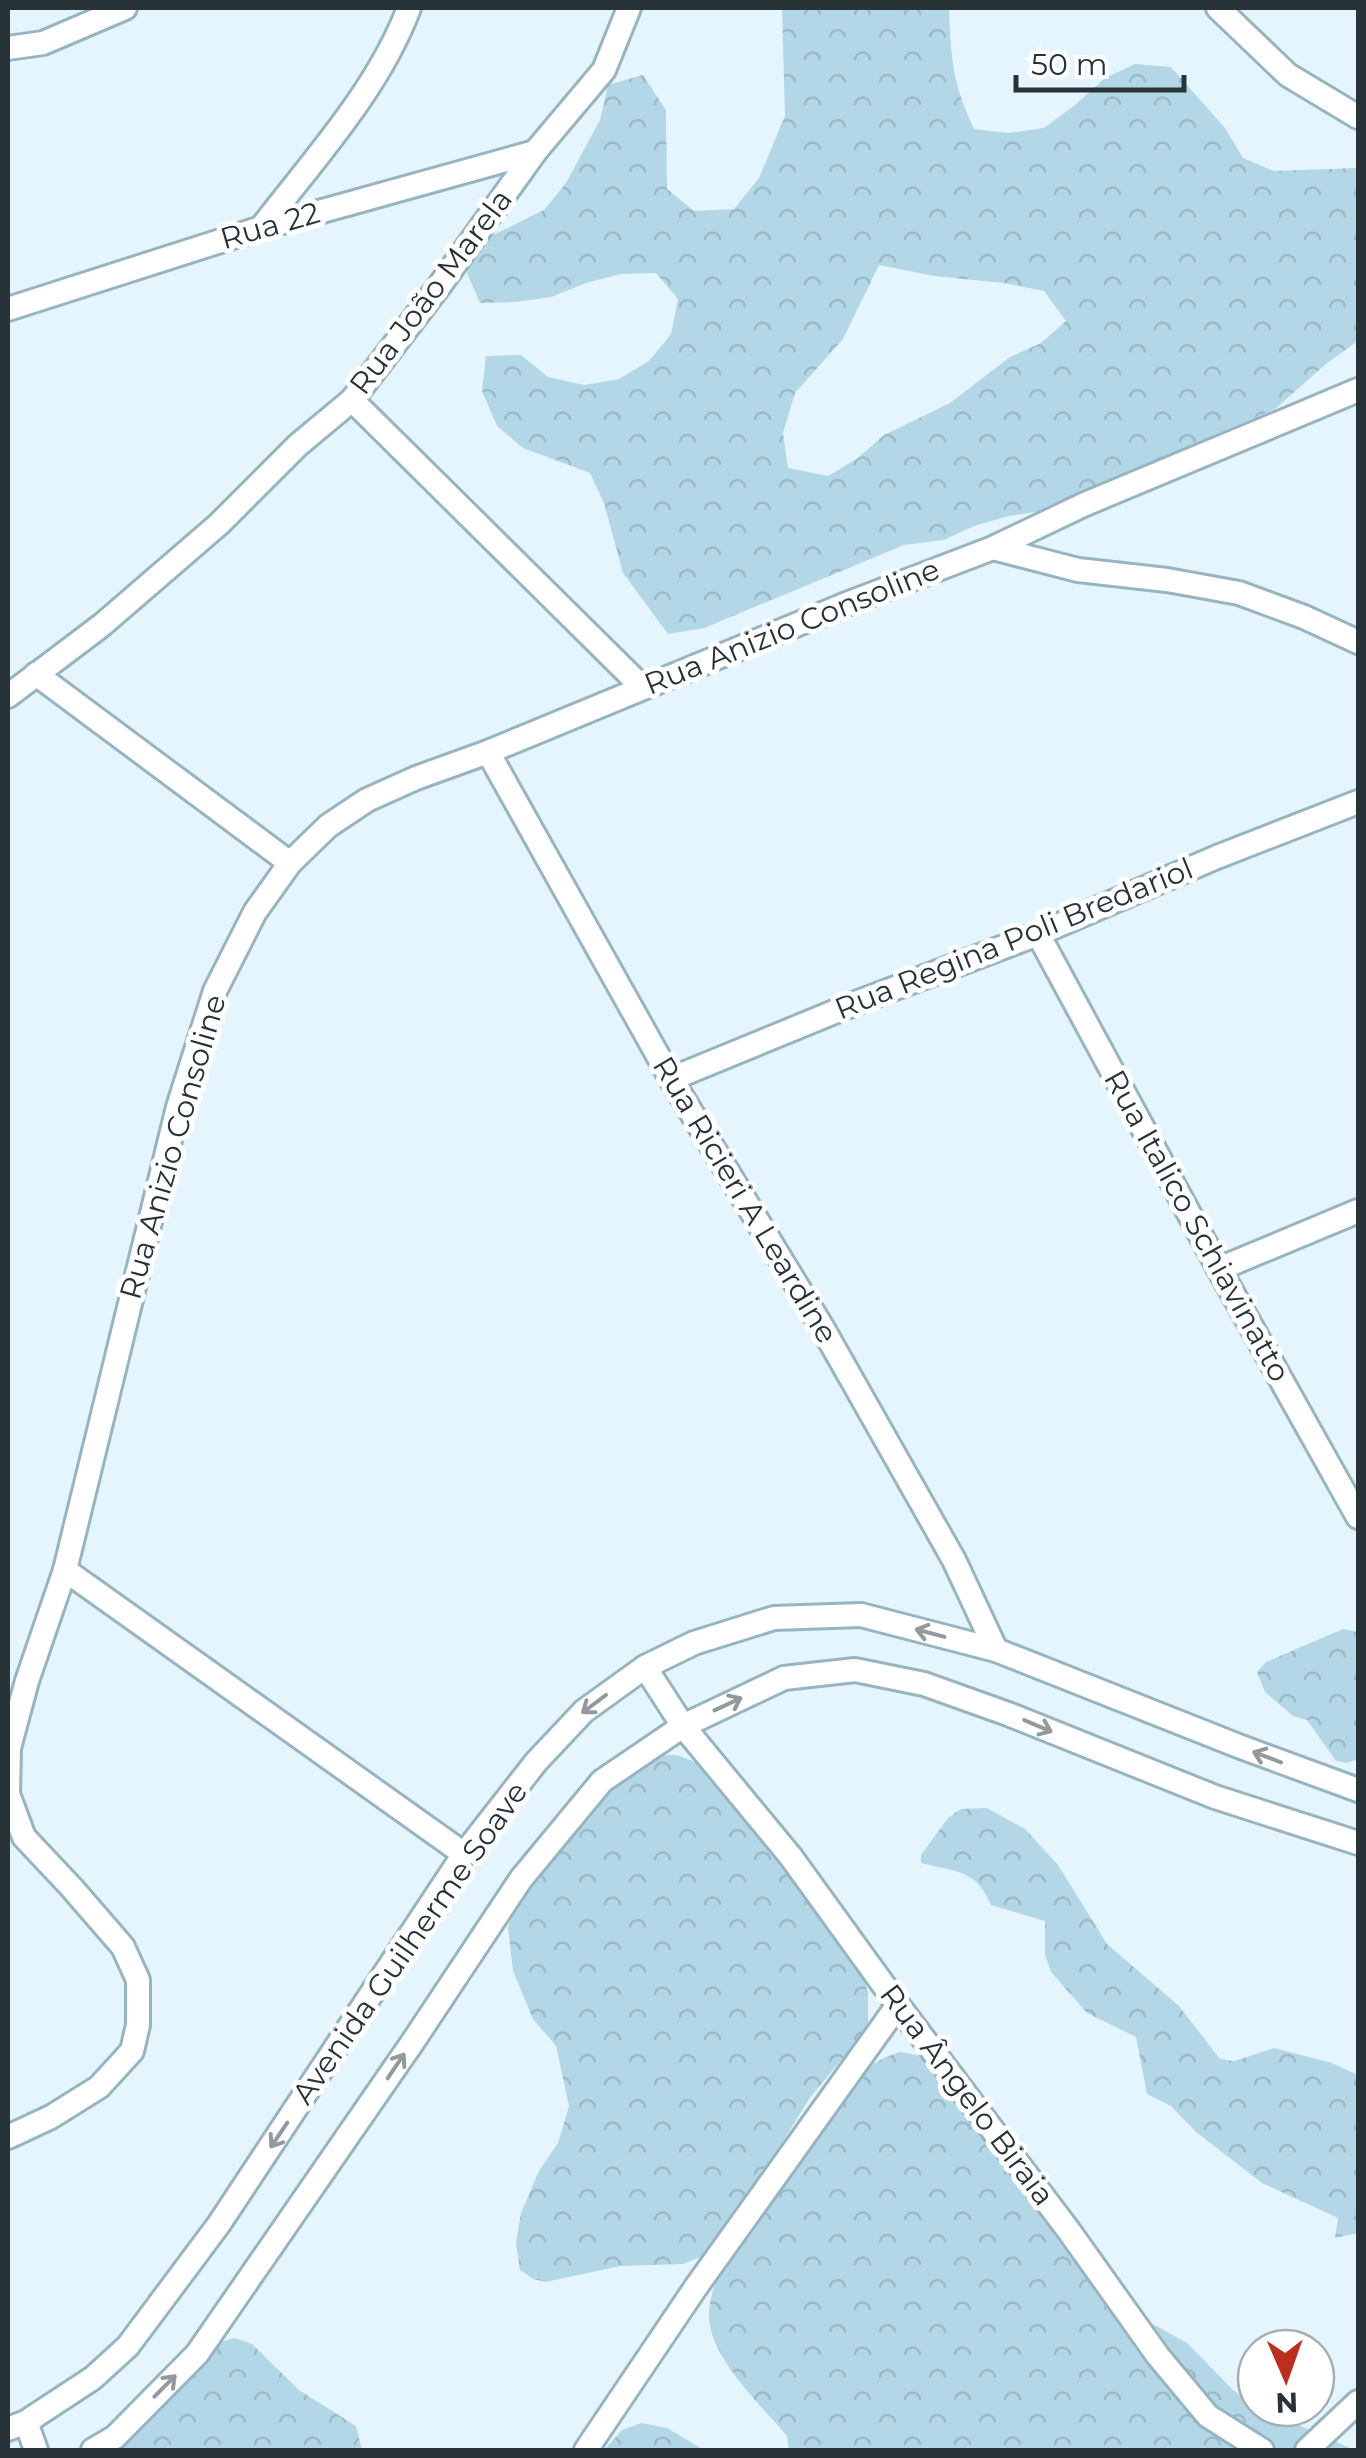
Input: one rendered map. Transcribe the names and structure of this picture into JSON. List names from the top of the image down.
{
  "streets": {
    "street": [
      "Rua 22",
      "Rua João Marela",
      "Rua Anizio Consoline",
      "Rua Regina Poli Bredariol",
      "Rua Ricieri A Leardine",
      "Rua Italico Schiavinatto",
      "Avenida Guilherme Soave",
      "Rua Ângelo Biraia"
    ]
  },
  "crossings": [
    ["Rua 22", "Rua João Marela"],
    ["Rua Anizio Consoline", "Rua Ricieri A Leardine"],
    ["Rua Regina Poli Bredariol", "Rua Ricieri A Leardine"],
    ["Rua Regina Poli Bredariol", "Rua Italico Schiavinatto"],
    ["Rua Ricieri A Leardine", "Avenida Guilherme Soave"],
    ["Avenida Guilherme Soave", "Rua Ângelo Biraia"]
  ],
  "scale_bar": "50 m",
  "north": "bottom"
}
